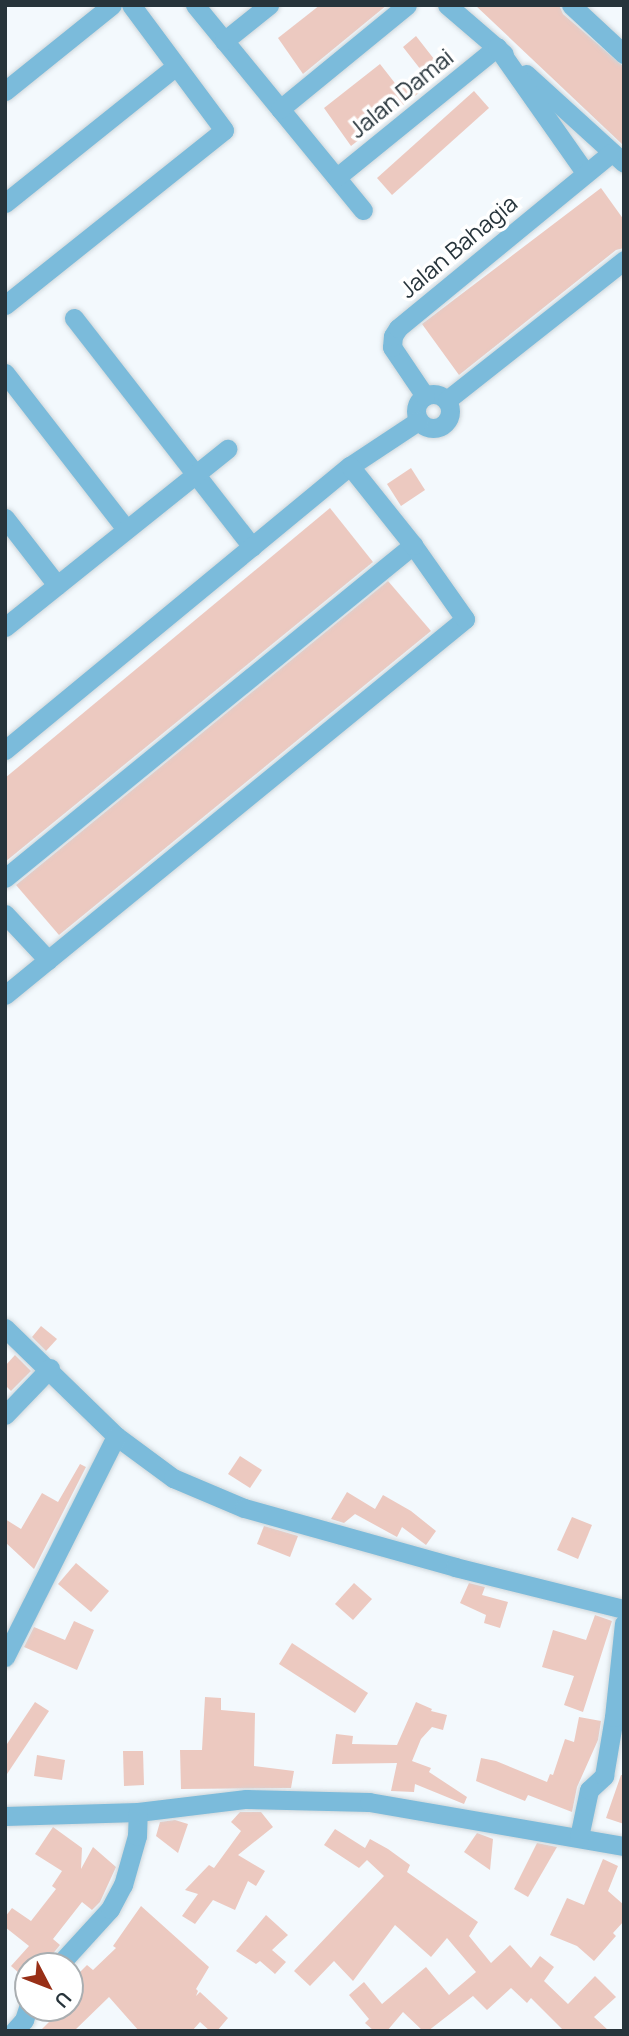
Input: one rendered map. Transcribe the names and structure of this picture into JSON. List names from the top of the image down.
{
  "streets": {
    "street": ["Jalan Damai", "Jalan Bahagia"]
  },
  "north": "bottom right"
}
